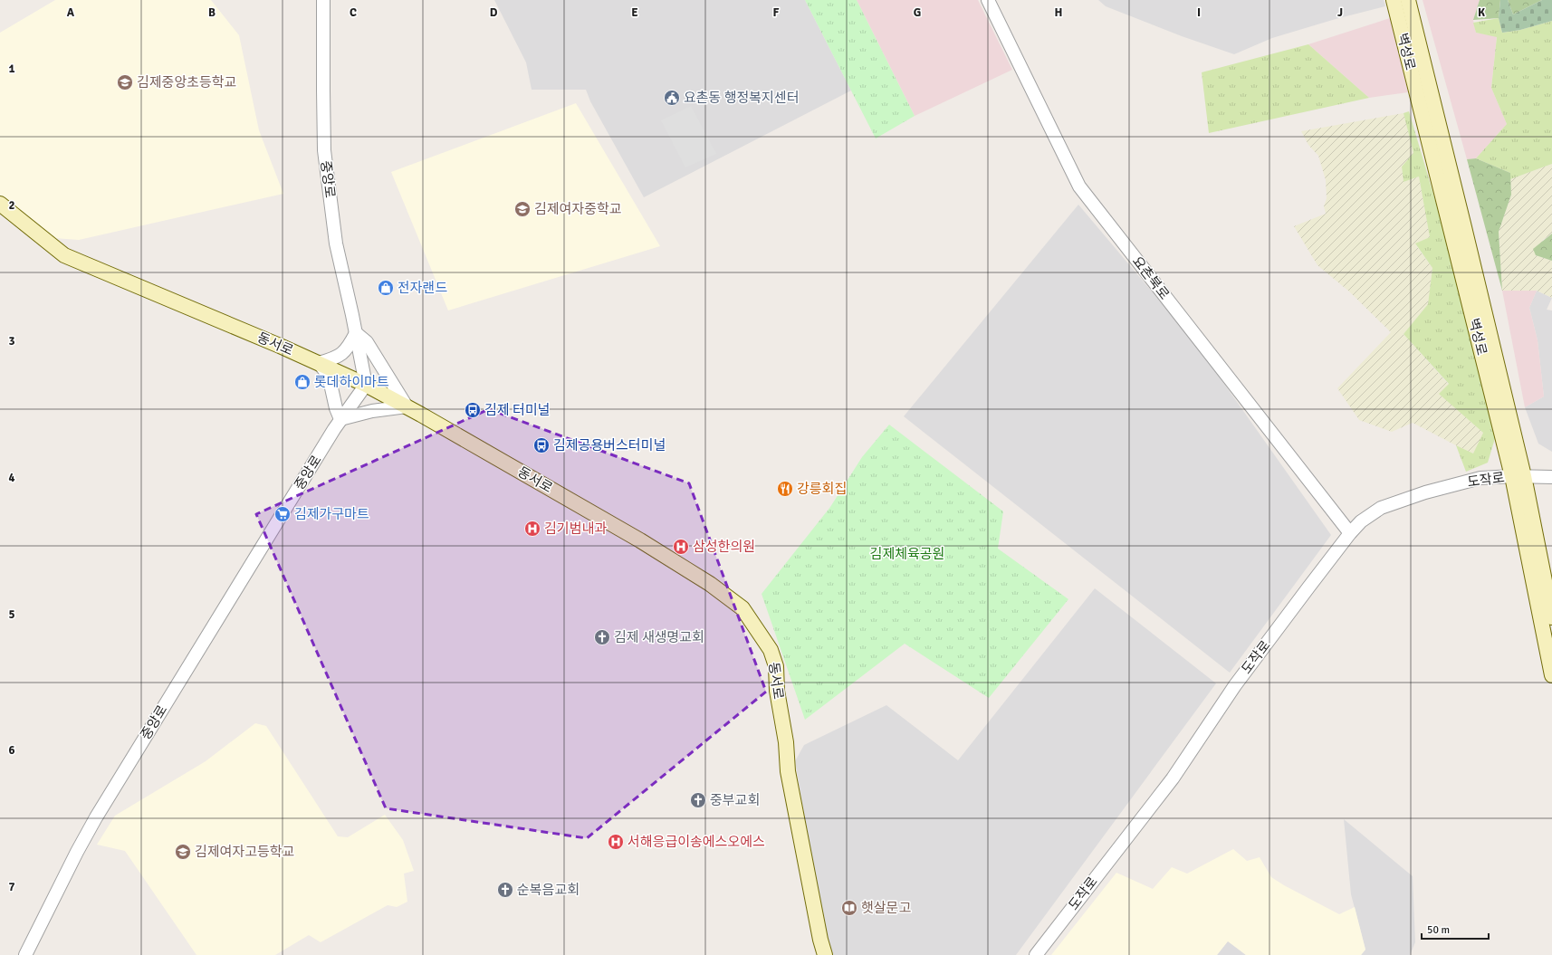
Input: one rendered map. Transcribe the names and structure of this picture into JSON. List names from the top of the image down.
{
  "streets": {
    "main road": ["벽성로", "동서로"],
    "street": ["중앙로", "요촌북로", "도작로"]
  },
  "crossings": [
    ["벽성로", "도작로"],
    ["중앙로", "동서로"],
    ["요촌북로", "도작로"]
  ],
  "parks": ["김제체육공원"],
  "places": {
    "school or university": ["김제중앙초등학교", "김제여자중학교", "김제여자고등학교"],
    "public building": ["요촌동 행정복지센터"],
    "shop": ["전자랜드", "롯데하이마트"],
    "bus stop": ["김제 터미널", "김제공용버스터미널"],
    "restaurant": ["강릉회집"],
    "supermarket": ["김제가구마트"],
    "hospital": ["김기범내과", "삼성한의원", "서해응급이송에스오에스"],
    "church": ["김제 새생명교회", "중부교회", "순복음교회"],
    "library": ["햇살문고"]
  },
  "scale_bar": "50 m",
  "grid": {
    "columns": [
      "A",
      "B",
      "C",
      "D",
      "E",
      "F",
      "G",
      "H",
      "I",
      "J",
      "K"
    ],
    "rows": [
      "1",
      "2",
      "3",
      "4",
      "5",
      "6",
      "7"
    ]
  }
}
